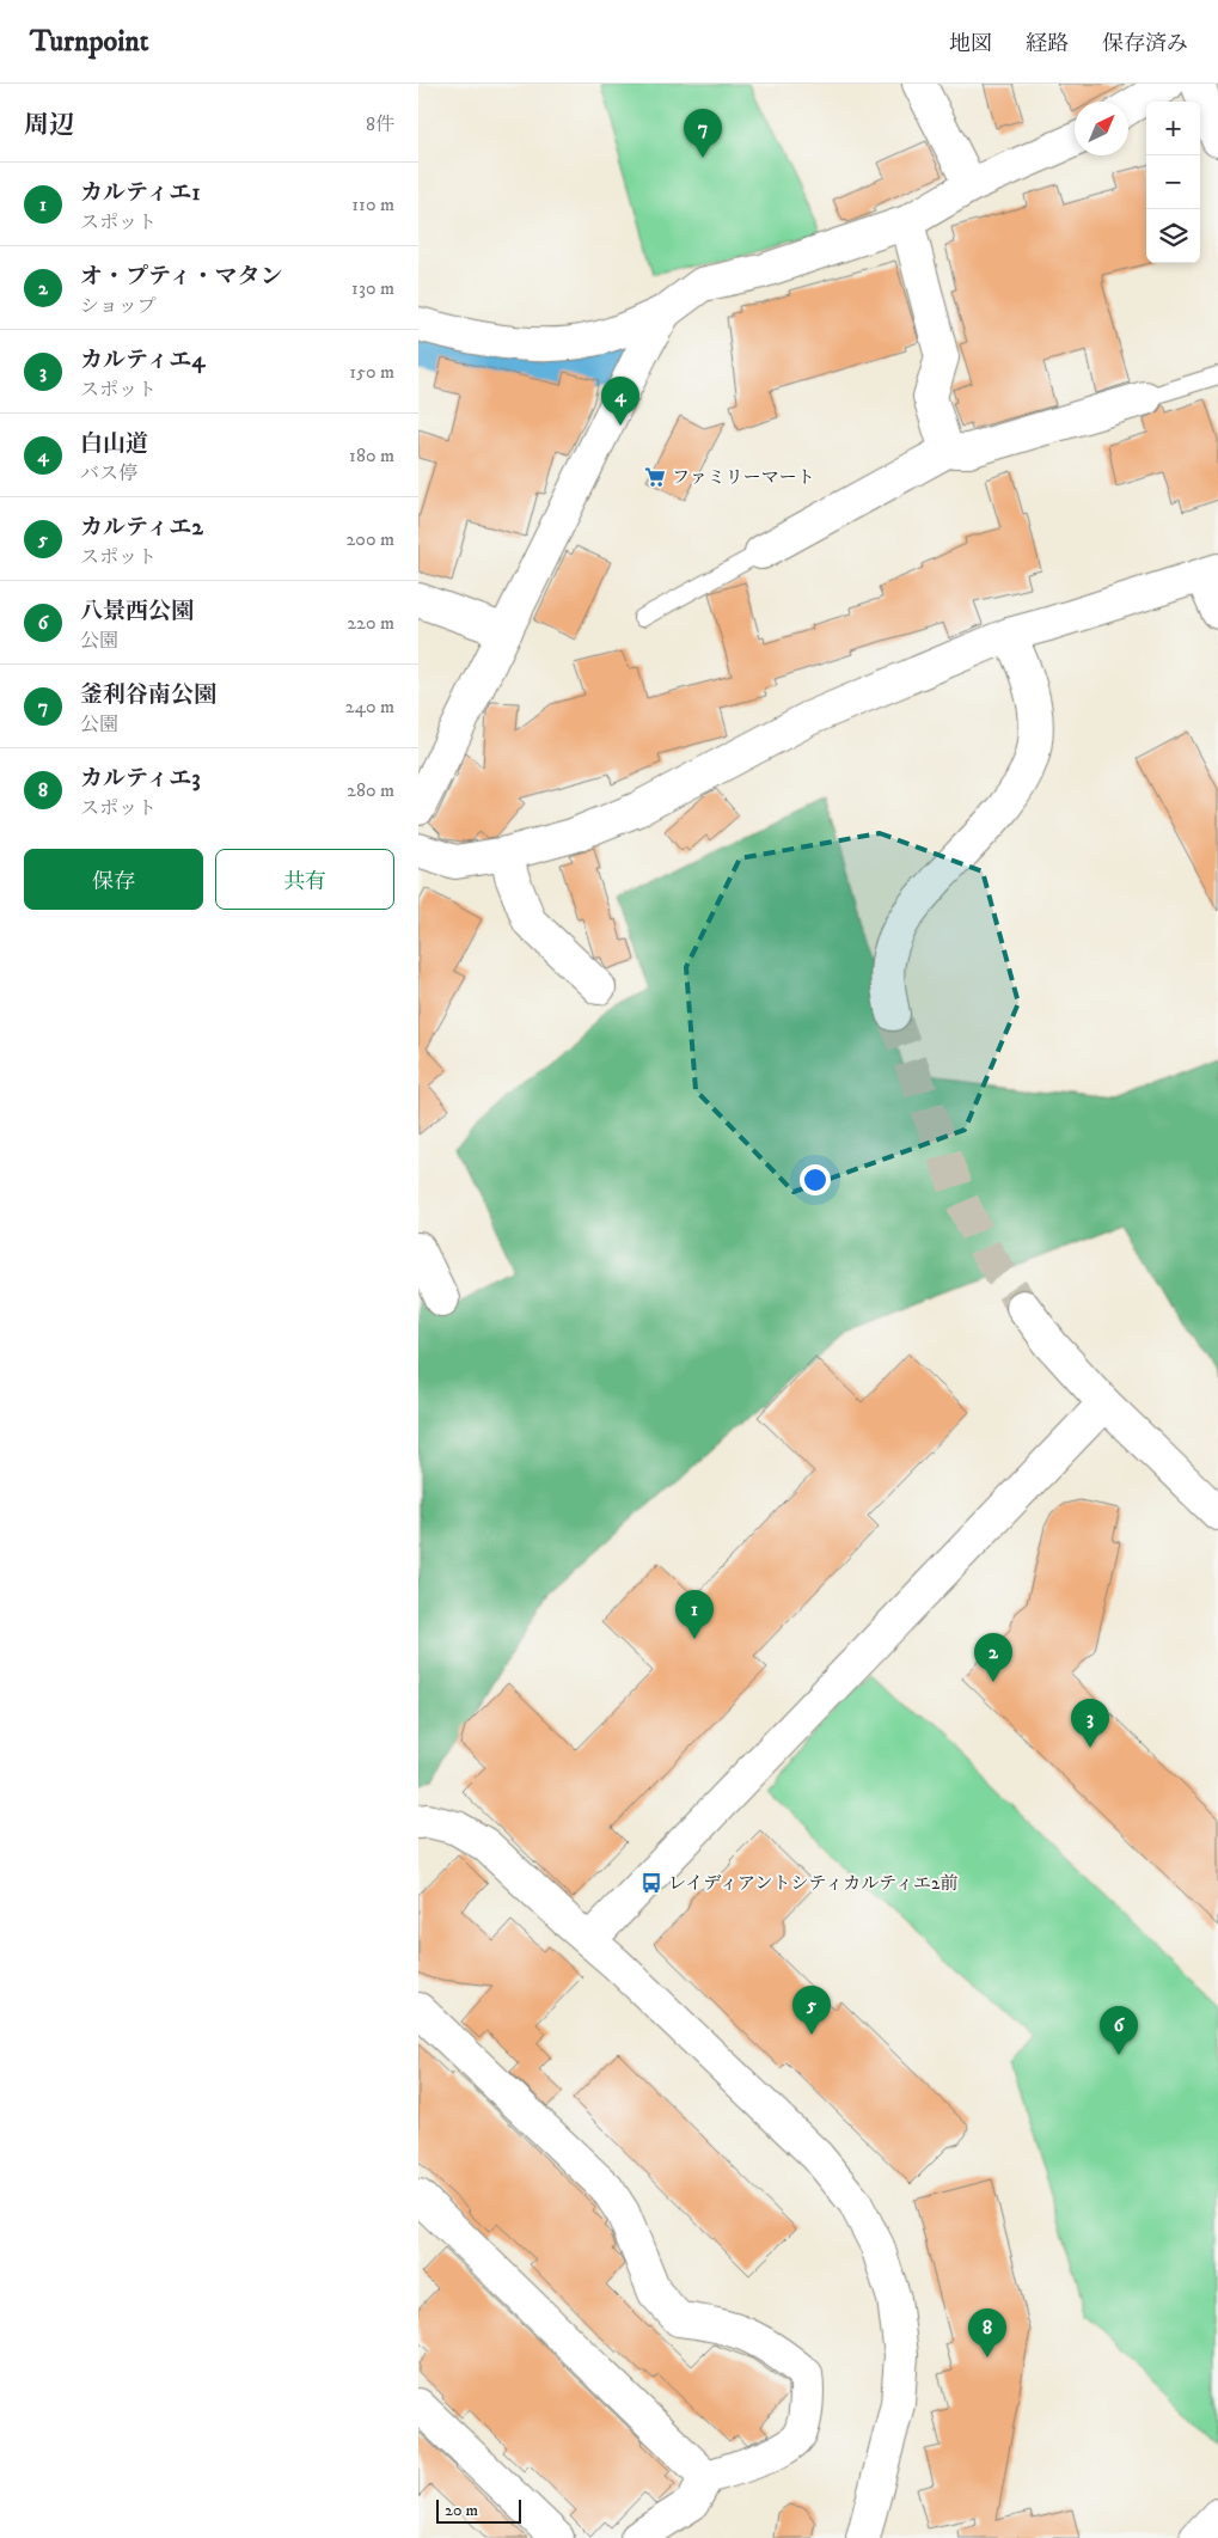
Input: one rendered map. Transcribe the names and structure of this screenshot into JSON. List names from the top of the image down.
{
  "places": {
    "supermarket": ["ファミリーマート"],
    "bus stop": ["レイディアントシティカルティエ2前"]
  },
  "scale_bar": "20 m",
  "north": "top right",
  "page": {
    "header": "Turnpoint",
    "nav": ["地図", "経路", "保存済み"],
    "heading": ["周辺", "8件"],
    "map_buttons": ["+", "−"],
    "pins": [
      "7",
      "4",
      "1",
      "2",
      "3",
      "5",
      "6",
      "8"
    ],
    "list": [
      {
        "mark": "1",
        "name": "カルティエ1",
        "note": "スポット",
        "value": "110 m"
      },
      {
        "mark": "2",
        "name": "オ・プティ・マタン",
        "note": "ショップ",
        "value": "130 m"
      },
      {
        "mark": "3",
        "name": "カルティエ4",
        "note": "スポット",
        "value": "150 m"
      },
      {
        "mark": "4",
        "name": "白山道",
        "note": "バス停",
        "value": "180 m"
      },
      {
        "mark": "5",
        "name": "カルティエ2",
        "note": "スポット",
        "value": "200 m"
      },
      {
        "mark": "6",
        "name": "八景西公園",
        "note": "公園",
        "value": "220 m"
      },
      {
        "mark": "7",
        "name": "釜利谷南公園",
        "note": "公園",
        "value": "240 m"
      },
      {
        "mark": "8",
        "name": "カルティエ3",
        "note": "スポット",
        "value": "280 m"
      }
    ],
    "buttons": ["保存", "共有"],
    "scale": "20 m"
  }
}
